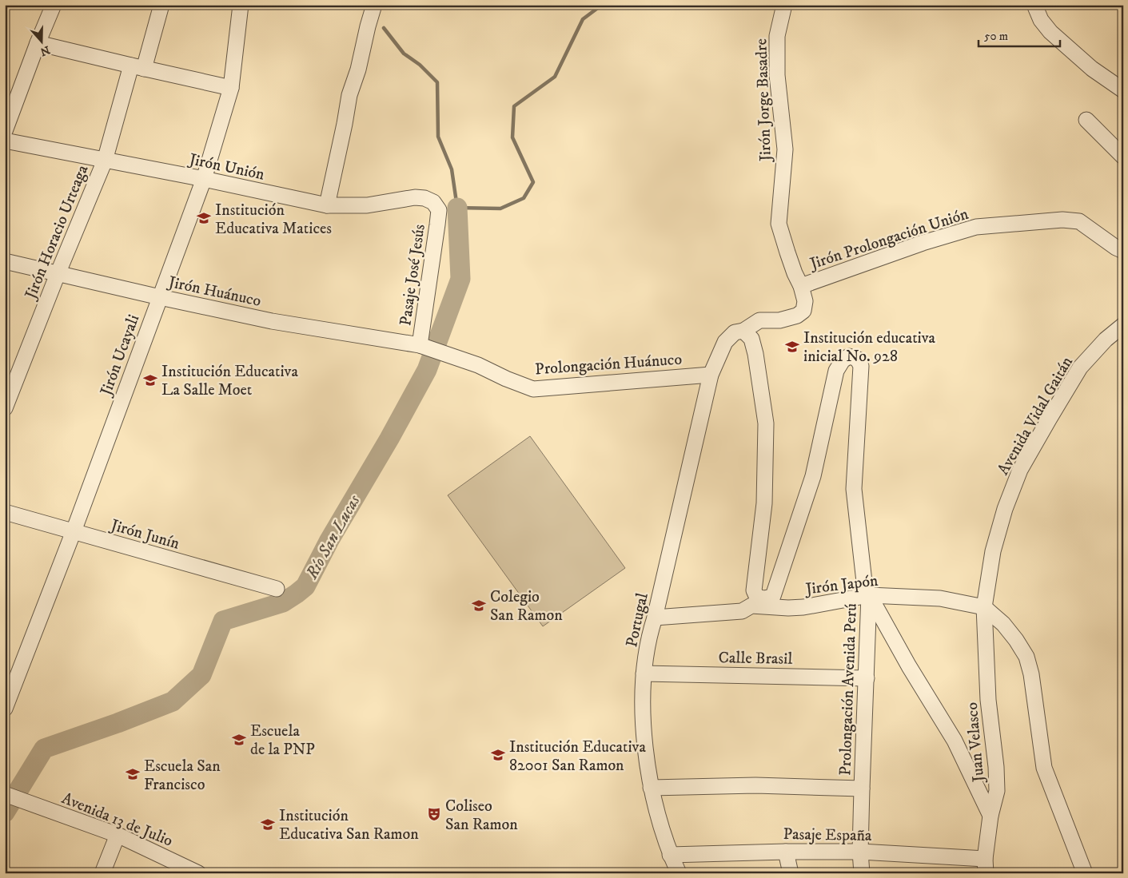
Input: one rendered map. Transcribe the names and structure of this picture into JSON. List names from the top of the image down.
{
  "streets": {
    "street": [
      "Jirón Jorge Basadre",
      "Jirón Unión",
      "Jirón Horacio Urteaga",
      "Jirón Prolongación Unión",
      "Pasaje José Jesús",
      "Jirón Huánuco",
      "Jirón Ucayali",
      "Prolongación Huánuco",
      "Avenida Vidal Gaitán",
      "Jirón Junín",
      "Jirón Japón",
      "Portugal",
      "Calle Brasil",
      "Prolongación Avenida Perú",
      "Juan Velasco",
      "Avenida 13 de Julio",
      "Pasaje España"
    ]
  },
  "crossings": [
    ["Jirón Jorge Basadre", "Jirón Prolongación Unión"],
    ["Jirón Jorge Basadre", "Portugal"],
    ["Jirón Unión", "Jirón Horacio Urteaga"],
    ["Jirón Unión", "Pasaje José Jesús"],
    ["Jirón Unión", "Jirón Ucayali"],
    ["Jirón Horacio Urteaga", "Jirón Huánuco"],
    ["Pasaje José Jesús", "Jirón Huánuco"],
    ["Pasaje José Jesús", "Prolongación Huánuco"],
    ["Jirón Huánuco", "Jirón Ucayali"],
    ["Jirón Huánuco", "Prolongación Huánuco"],
    ["Jirón Ucayali", "Jirón Junín"],
    ["Prolongación Huánuco", "Portugal"],
    ["Avenida Vidal Gaitán", "Jirón Japón"],
    ["Avenida Vidal Gaitán", "Juan Velasco"],
    ["Jirón Japón", "Portugal"],
    ["Jirón Japón", "Prolongación Avenida Perú"],
    ["Jirón Japón", "Juan Velasco"],
    ["Portugal", "Calle Brasil"],
    ["Portugal", "Pasaje España"],
    ["Calle Brasil", "Prolongación Avenida Perú"],
    ["Prolongación Avenida Perú", "Pasaje España"],
    ["Juan Velasco", "Pasaje España"]
  ],
  "water": ["Río San Lucas"],
  "places": {
    "school or university": [
      "Institución Educativa Matices",
      "Institución educativa inicial No. 928",
      "Institución Educativa La Salle Moet",
      "Colegio San Ramon",
      "Escuela de la PNP",
      "Institución Educativa 82001 San Ramon",
      "Escuela San Francisco",
      "Institución Educativa San Ramon"
    ],
    "theatre": ["Coliseo San Ramon"]
  },
  "scale_bar": "50 m",
  "north": "bottom"
}
